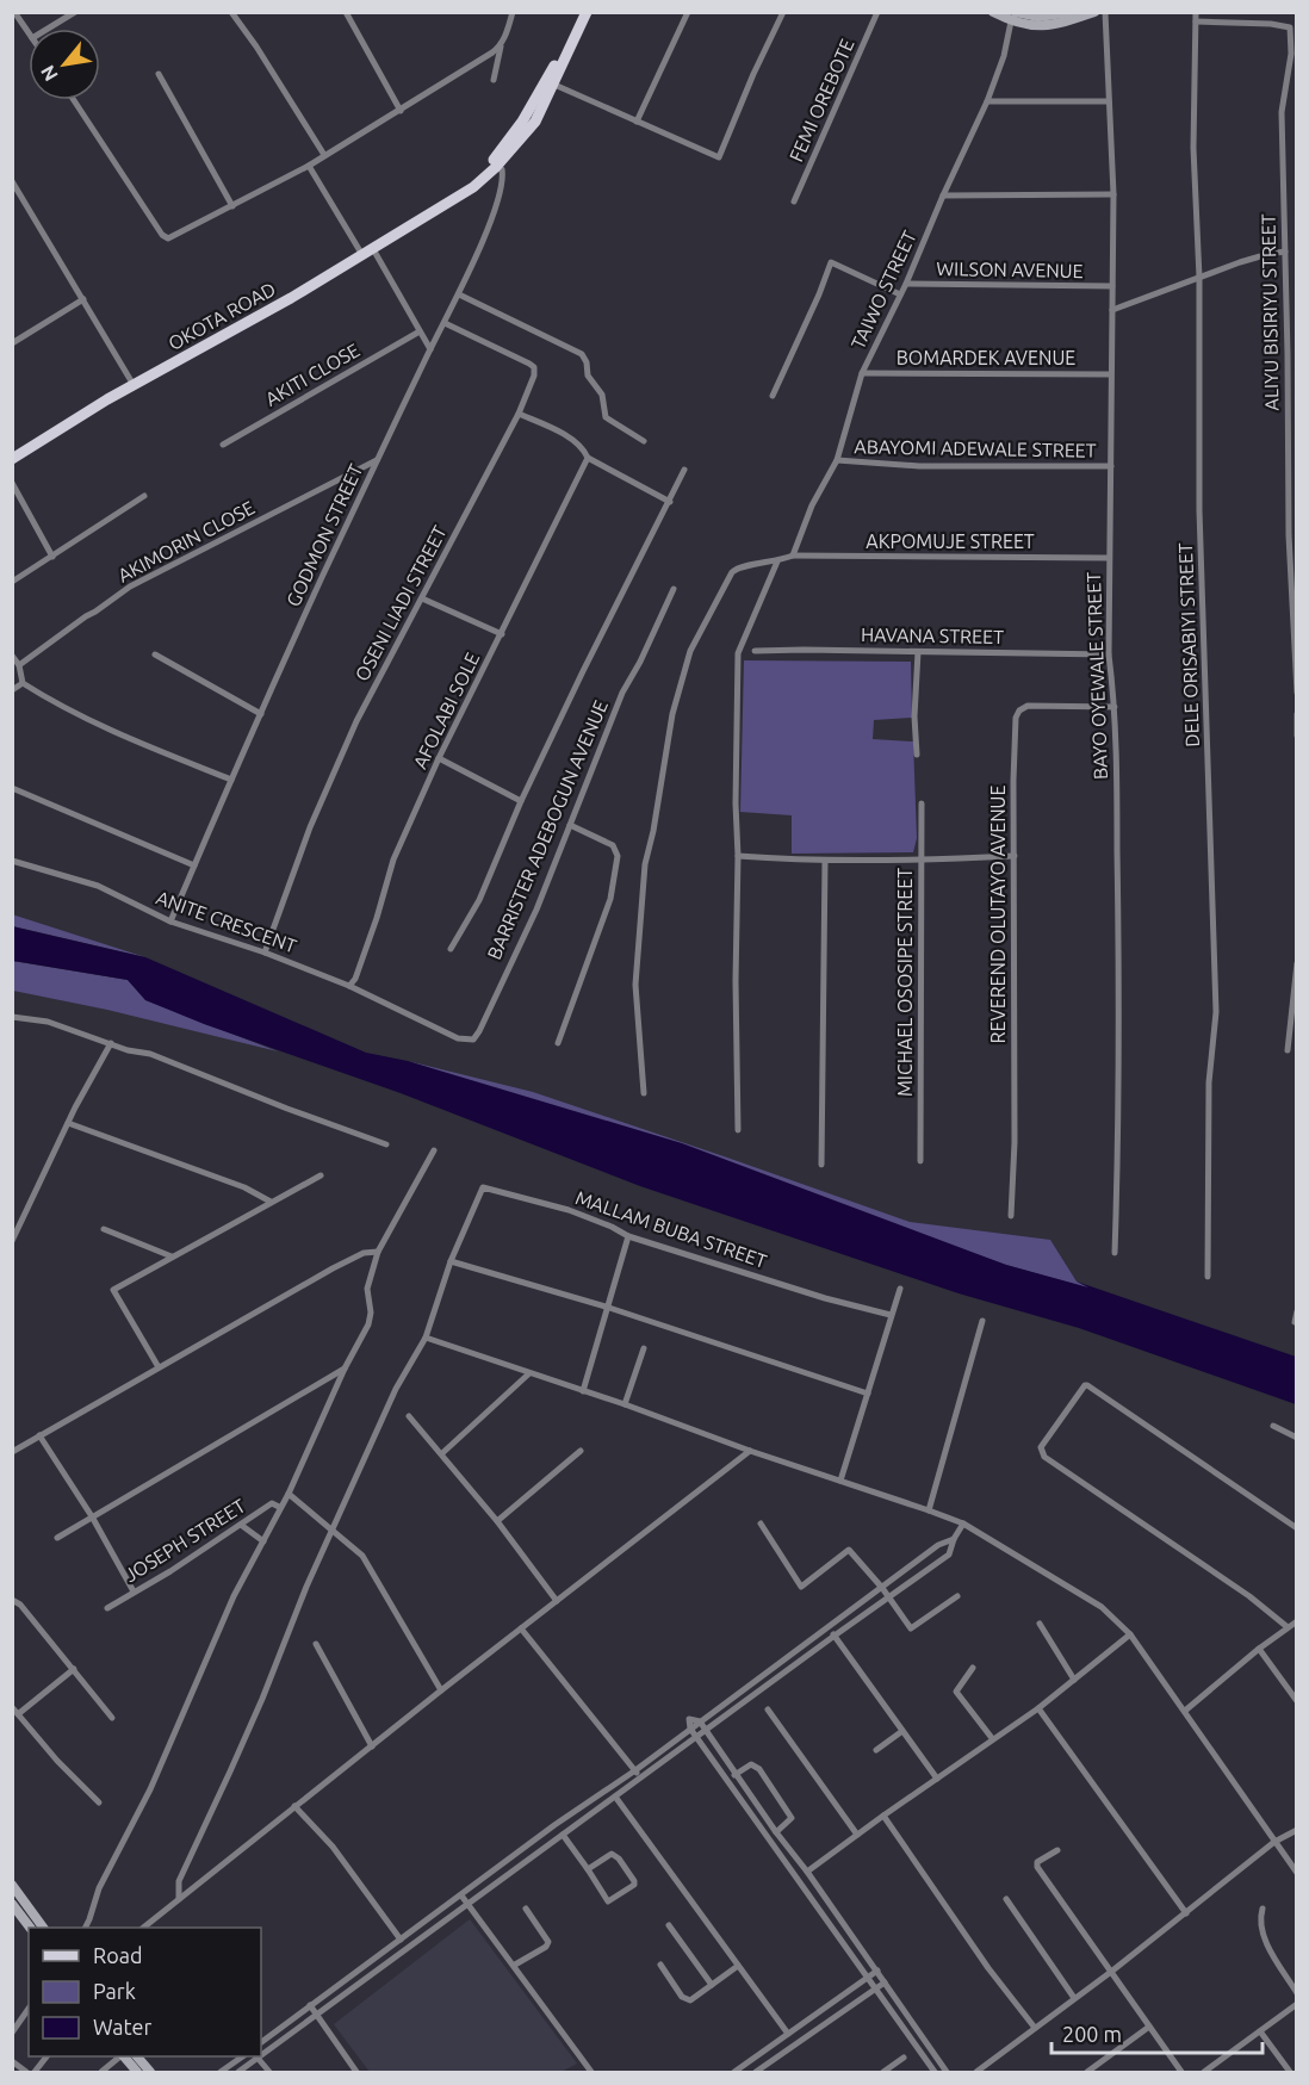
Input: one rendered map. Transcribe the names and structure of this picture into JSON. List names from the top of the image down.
{
  "streets": {
    "main road": ["OKOTA ROAD"],
    "street": [
      "FEMI OREBOTE",
      "WILSON AVENUE",
      "TAIWO STREET",
      "ALIYU BISIRIYU STREET",
      "BOMARDEK AVENUE",
      "AKITI CLOSE",
      "ABAYOMI ADEWALE STREET",
      "GODMON STREET",
      "AKIMORIN CLOSE",
      "AKPOMUJE STREET",
      "OSENI LIADI STREET",
      "HAVANA STREET",
      "DELE ORISABIYI STREET",
      "BAYO OYEWALE STREET",
      "AFOLABI SOLE",
      "BARRISTER ADEBOGUN AVENUE",
      "REVEREND OLUTAYO AVENUE",
      "ANITE CRESCENT",
      "MICHAEL OSOSIPE STREET",
      "MALLAM BUBA STREET",
      "JOSEPH STREET"
    ]
  },
  "crossings": [
    ["WILSON AVENUE", "TAIWO STREET"],
    ["WILSON AVENUE", "BAYO OYEWALE STREET"],
    ["TAIWO STREET", "BOMARDEK AVENUE"],
    ["TAIWO STREET", "ABAYOMI ADEWALE STREET"],
    ["TAIWO STREET", "AKPOMUJE STREET"],
    ["ALIYU BISIRIYU STREET", "DELE ORISABIYI STREET"],
    ["OKOTA ROAD", "GODMON STREET"],
    ["BOMARDEK AVENUE", "BAYO OYEWALE STREET"],
    ["ABAYOMI ADEWALE STREET", "BAYO OYEWALE STREET"],
    ["GODMON STREET", "AKIMORIN CLOSE"],
    ["GODMON STREET", "OSENI LIADI STREET"],
    ["GODMON STREET", "ANITE CRESCENT"],
    ["AKPOMUJE STREET", "BAYO OYEWALE STREET"],
    ["OSENI LIADI STREET", "ANITE CRESCENT"],
    ["HAVANA STREET", "BAYO OYEWALE STREET"],
    ["BAYO OYEWALE STREET", "REVEREND OLUTAYO AVENUE"],
    ["AFOLABI SOLE", "BARRISTER ADEBOGUN AVENUE"],
    ["AFOLABI SOLE", "ANITE CRESCENT"],
    ["BARRISTER ADEBOGUN AVENUE", "ANITE CRESCENT"]
  ],
  "legend": ["Road", "Park", "Water"],
  "scale_bar": "200 m",
  "north": "bottom left"
}
